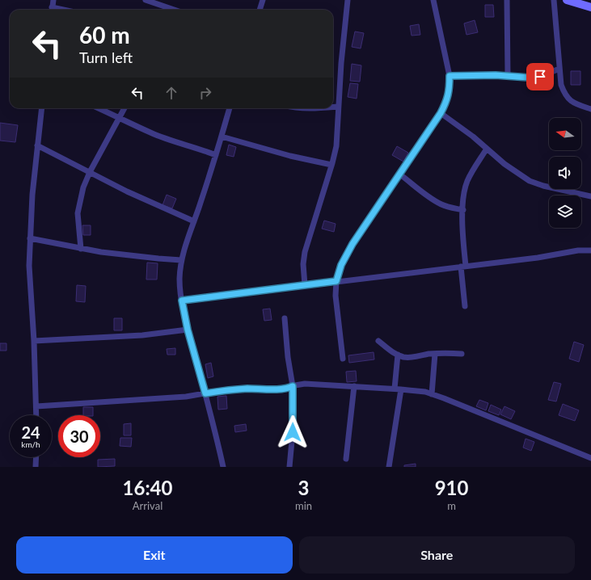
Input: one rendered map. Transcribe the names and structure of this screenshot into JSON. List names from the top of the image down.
{
  "north": "left",
  "page": {
    "turn": ["60 m", "Turn left"],
    "speed": "24 km/h",
    "limit": "30",
    "eta": [
      "16:40",
      "Arrival",
      "3",
      "min",
      "910",
      "m"
    ],
    "buttons": ["Exit", "Share"]
  }
}
